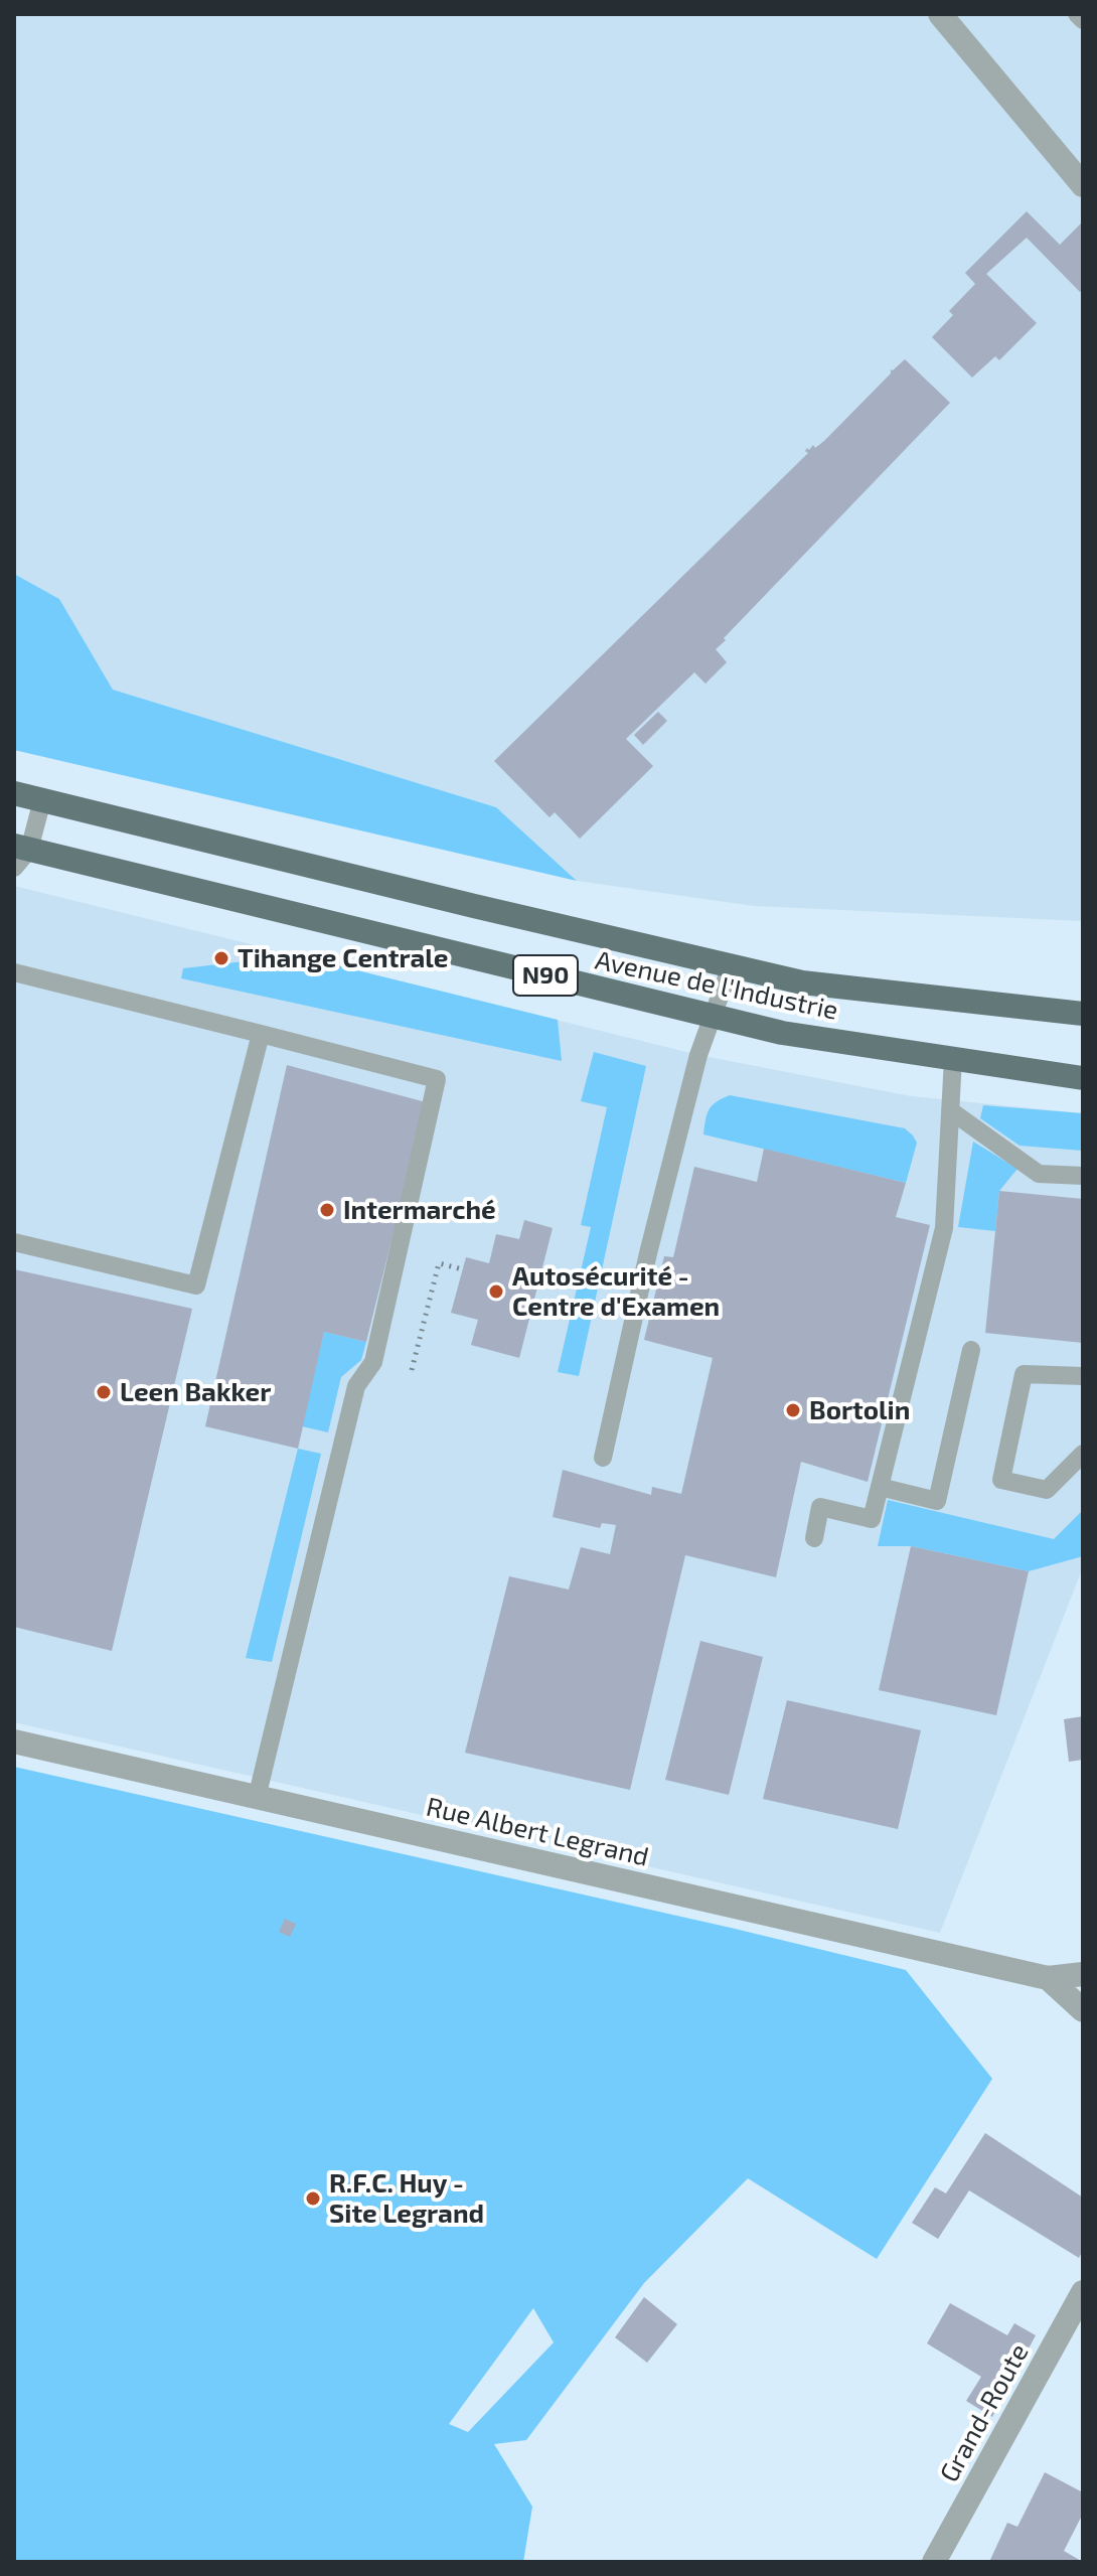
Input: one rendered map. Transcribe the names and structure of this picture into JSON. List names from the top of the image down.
{
  "streets": {
    "main road": ["N90", "Avenue de l'Industrie"],
    "street": ["Rue Albert Legrand", "Grand-Route"]
  },
  "places": [
    "Tihange Centrale",
    "Intermarché",
    "Autosécurité - Centre d'Examen",
    "Leen Bakker",
    "Bortolin",
    "R.F.C. Huy - Site Legrand"
  ]
}
